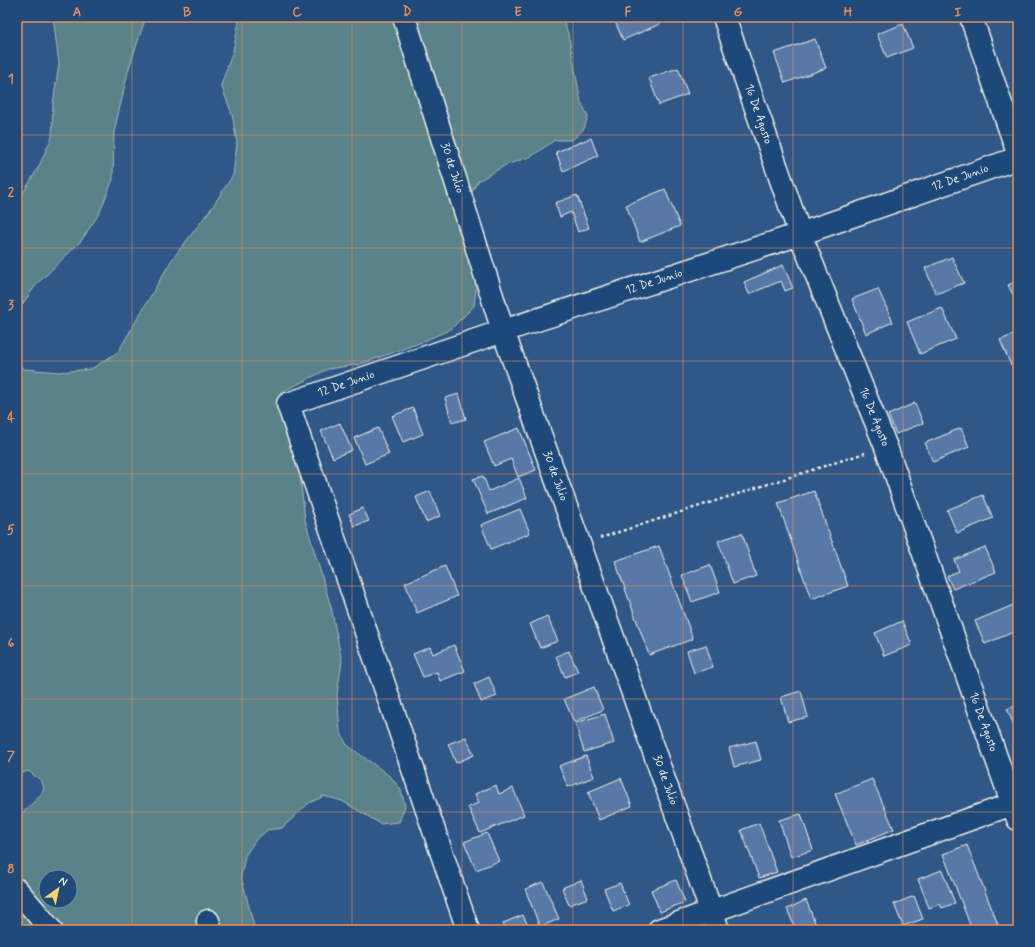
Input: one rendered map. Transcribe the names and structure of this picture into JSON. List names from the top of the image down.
{
  "streets": {
    "street": ["16 De Agosto", "30 de Julio", "12 De Junio"]
  },
  "crossings": [
    ["16 De Agosto", "12 De Junio"],
    ["30 de Julio", "12 De Junio"]
  ],
  "north": "top right",
  "grid": {
    "columns": [
      "A",
      "B",
      "C",
      "D",
      "E",
      "F",
      "G",
      "H",
      "I"
    ],
    "rows": [
      "1",
      "2",
      "3",
      "4",
      "5",
      "6",
      "7",
      "8"
    ]
  }
}
